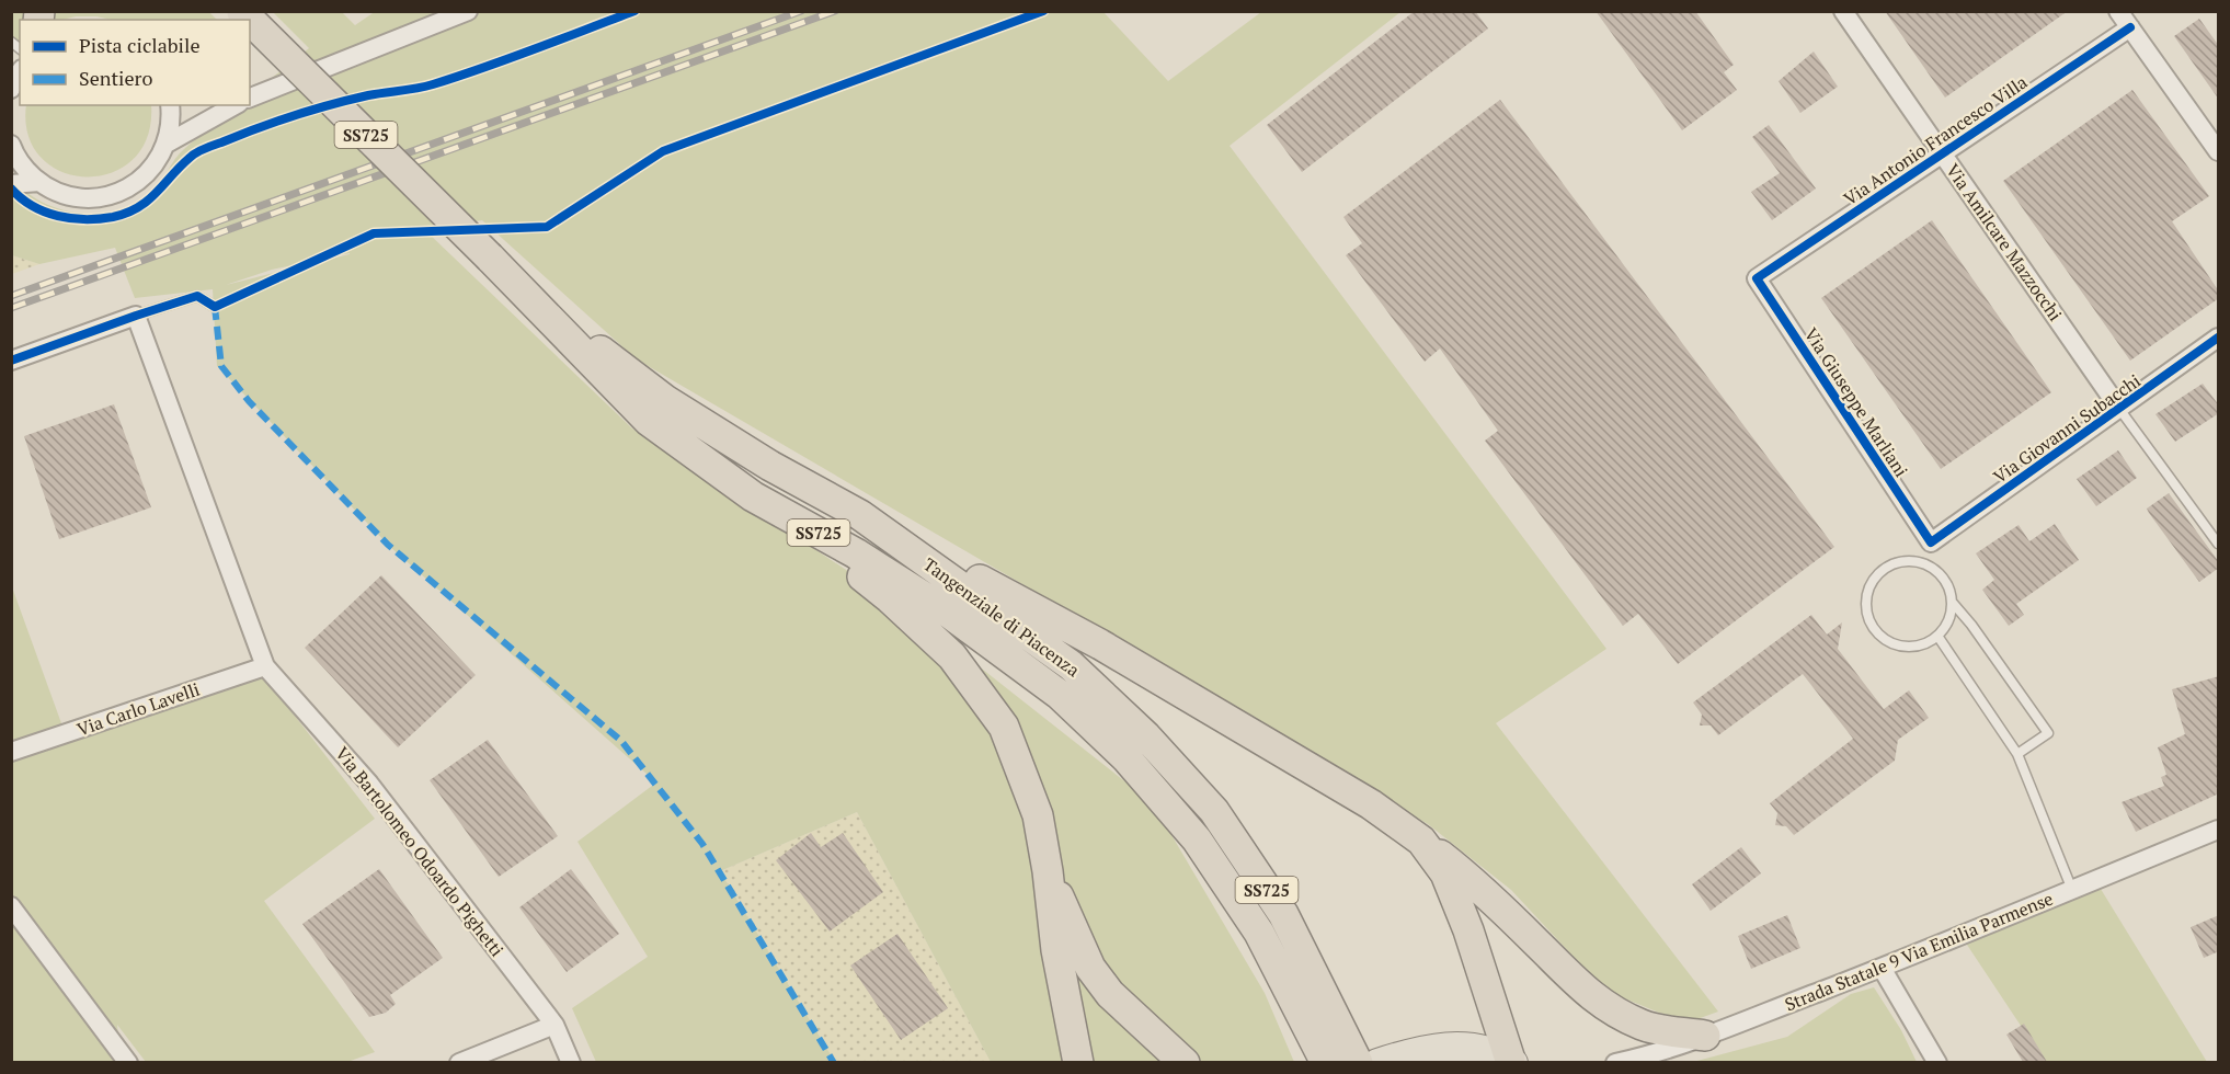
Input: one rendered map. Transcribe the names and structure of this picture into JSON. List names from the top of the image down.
{
  "streets": {
    "highway": ["SS725", "Tangenziale di Piacenza"],
    "street": [
      "Via Antonio Francesco Villa",
      "Via Amilcare Mazzocchi",
      "Via Giuseppe Marliani",
      "Via Giovanni Subacchi",
      "Via Carlo Lavelli",
      "Via Bartolomeo Odoardo Pighetti",
      "Strada Statale 9 Via Emilia Parmense"
    ]
  },
  "crossings": [
    ["Via Antonio Francesco Villa", "Via Amilcare Mazzocchi"],
    ["Via Antonio Francesco Villa", "Via Giuseppe Marliani"],
    ["Via Amilcare Mazzocchi", "Via Giovanni Subacchi"],
    ["Via Giuseppe Marliani", "Via Giovanni Subacchi"],
    ["Via Carlo Lavelli", "Via Bartolomeo Odoardo Pighetti"]
  ],
  "legend": ["Pista ciclabile", "Sentiero"]
}
